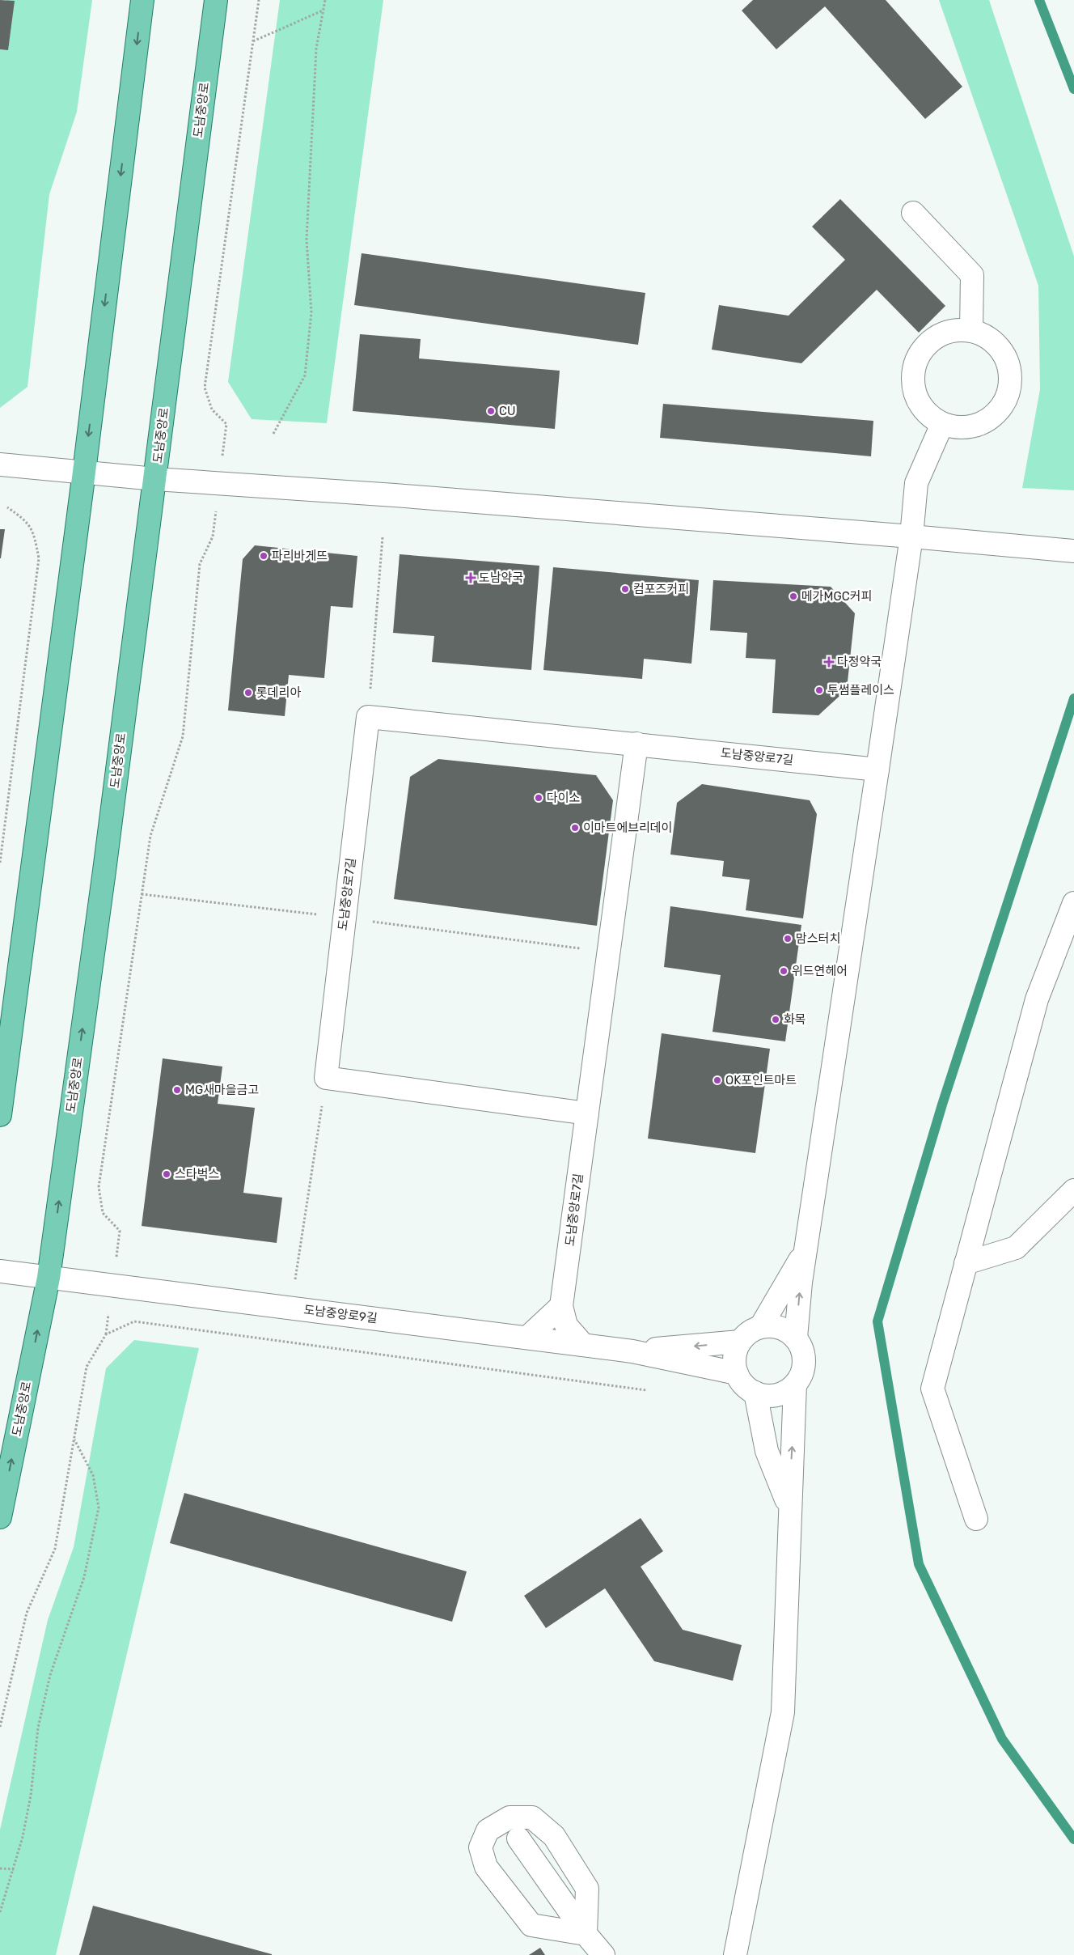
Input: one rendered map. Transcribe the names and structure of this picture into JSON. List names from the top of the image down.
{
  "streets": {
    "main road": ["도남중앙로"],
    "street": ["도남중앙로7길", "도남중앙로9길"]
  },
  "crossings": [
    ["도남중앙로", "도남중앙로9길"]
  ],
  "places": {
    "other": [
      "CU",
      "파리바게뜨",
      "컴포즈커피",
      "메가MGC커피",
      "투썸플레이스",
      "롯데리아",
      "다이소",
      "이마트에브리데이",
      "맘스터치",
      "위드연헤어",
      "화목",
      "OK포인트마트",
      "MG새마을금고",
      "스타벅스"
    ],
    "health": ["도남약국", "다정약국"]
  }
}
